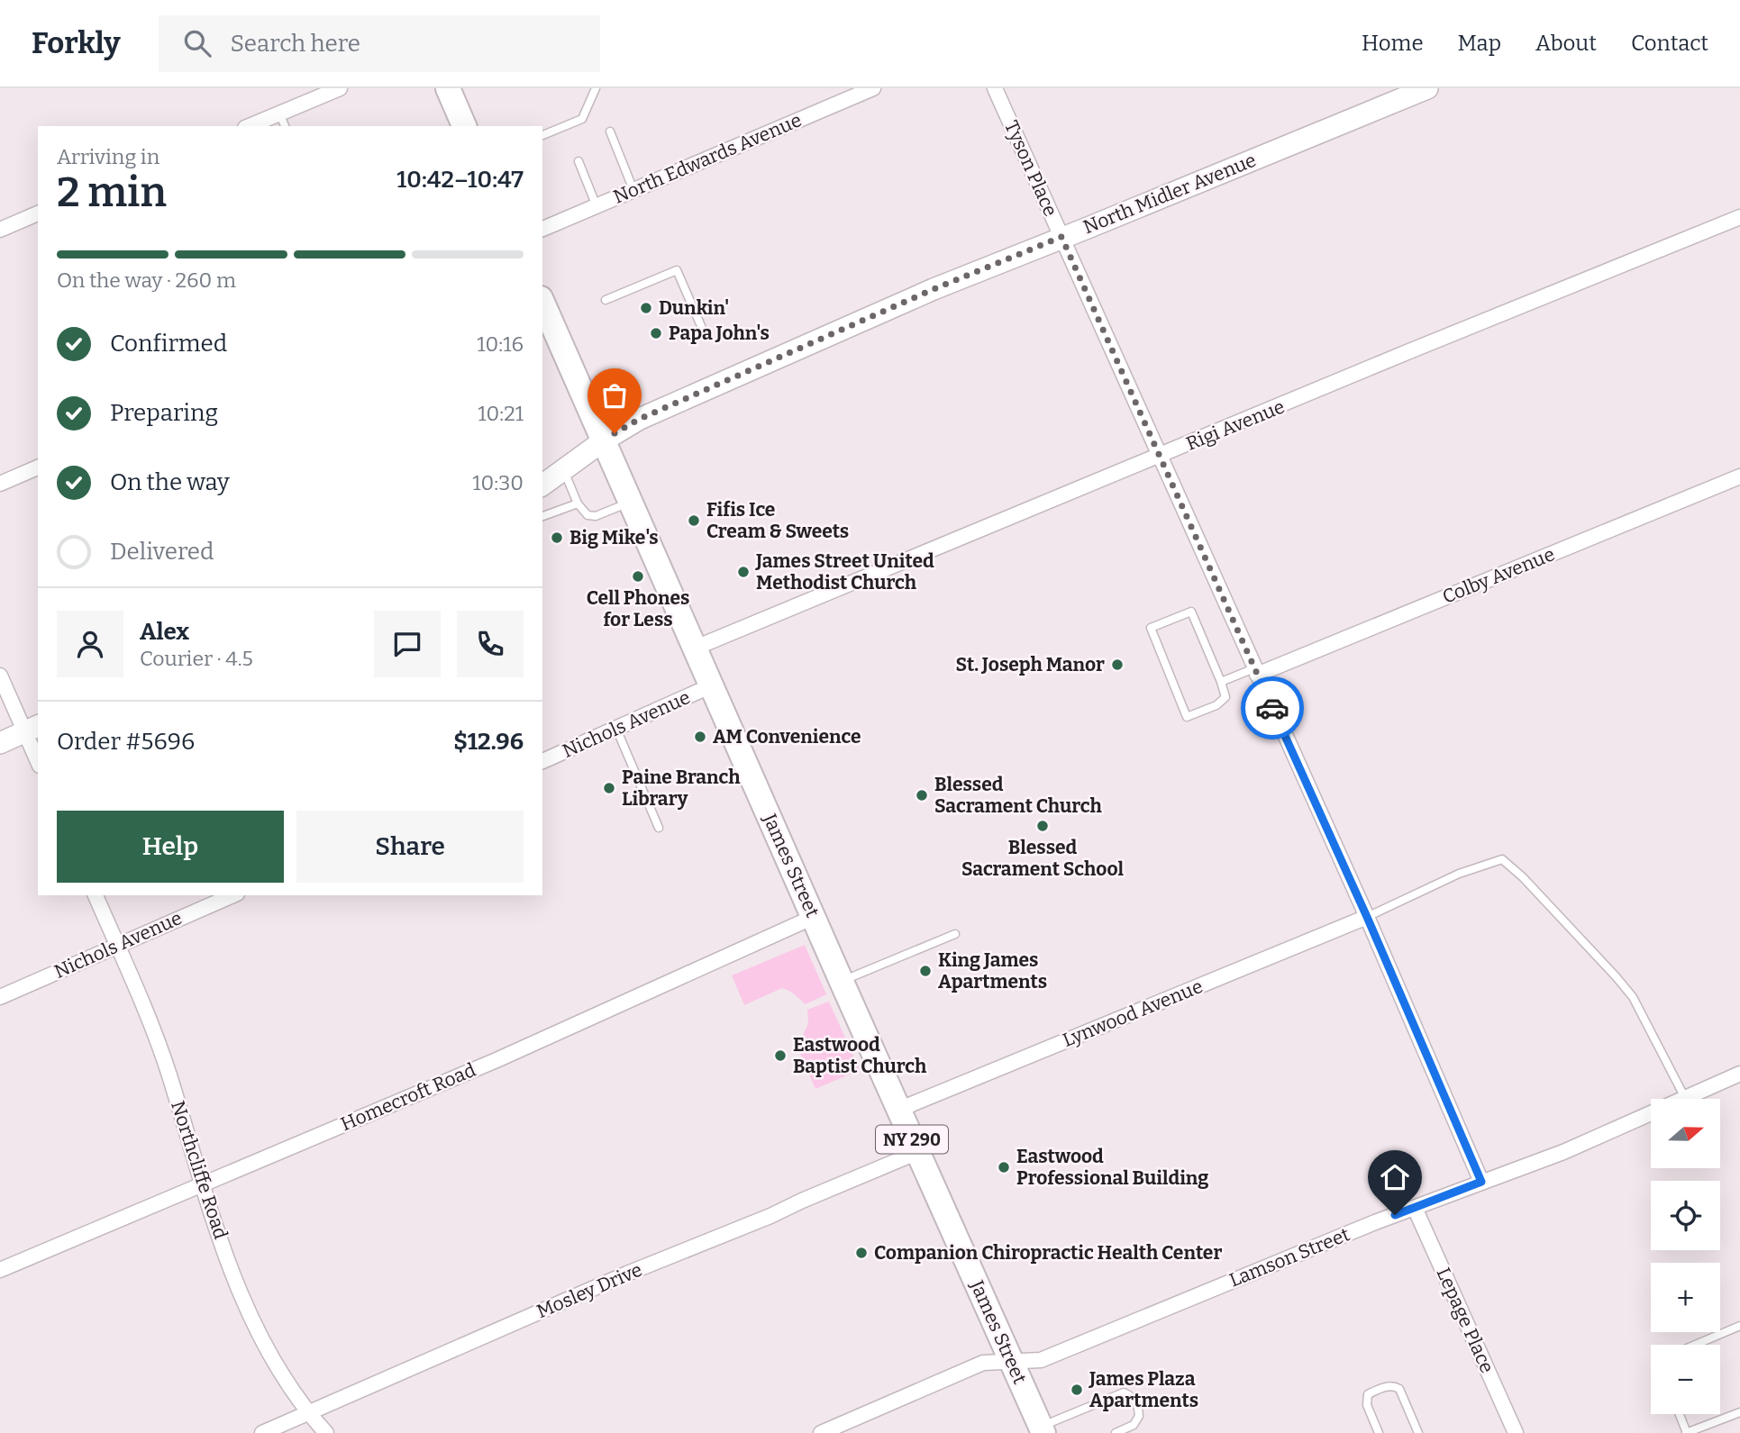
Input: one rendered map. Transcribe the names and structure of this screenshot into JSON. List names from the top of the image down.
{
  "streets": {
    "main road": ["North Midler Avenue", "James Street", "NY 290"],
    "street": [
      "North Edwards Avenue",
      "Tyson Place",
      "Rigi Avenue",
      "Colby Avenue",
      "Nichols Avenue",
      "Lynwood Avenue",
      "Homecroft Road",
      "Northcliffe Road",
      "Lamson Street",
      "Mosley Drive",
      "Lepage Place"
    ]
  },
  "crossings": [
    ["Tyson Place", "North Midler Avenue"],
    ["Tyson Place", "Rigi Avenue"],
    ["Tyson Place", "Colby Avenue"],
    ["Tyson Place", "Lynwood Avenue"],
    ["Tyson Place", "Lamson Street"],
    ["North Midler Avenue", "James Street"],
    ["Rigi Avenue", "James Street"],
    ["Nichols Avenue", "James Street"],
    ["Nichols Avenue", "Northcliffe Road"],
    ["James Street", "Lynwood Avenue"],
    ["James Street", "Homecroft Road"],
    ["James Street", "Lamson Street"],
    ["James Street", "Mosley Drive"],
    ["Homecroft Road", "Northcliffe Road"],
    ["Northcliffe Road", "Mosley Drive"],
    ["Lamson Street", "Lepage Place"]
  ],
  "places": [
    "Dunkin'",
    "Papa John's",
    "Fifis Ice Cream & Sweets",
    "Big Mike's",
    "James Street United Methodist Church",
    "Cell Phones for Less",
    "St. Joseph Manor",
    "AM Convenience",
    "Paine Branch Library",
    "Blessed Sacrament Church",
    "Blessed Sacrament School",
    "King James Apartments",
    "Eastwood Baptist Church",
    "Eastwood Professional Building",
    "Companion Chiropractic Health Center",
    "James Plaza Apartments"
  ],
  "north": "right",
  "page": {
    "header": "Forkly",
    "search": "Search here",
    "nav": [
      "Home",
      "Map",
      "About",
      "Contact"
    ],
    "heading": ["2 min", "Arriving in", "10:42–10:47"],
    "panel": [
      "Alex",
      "Courier · 4.5",
      "Order #5696",
      "$12.96"
    ],
    "bar": "On the way · 260 m",
    "list": [
      ["Confirmed", "10:16"],
      ["Preparing", "10:21"],
      ["On the way", "10:30"],
      "Delivered"
    ],
    "buttons": ["Help", "Share"],
    "map_buttons": ["+", "−"]
  }
}
